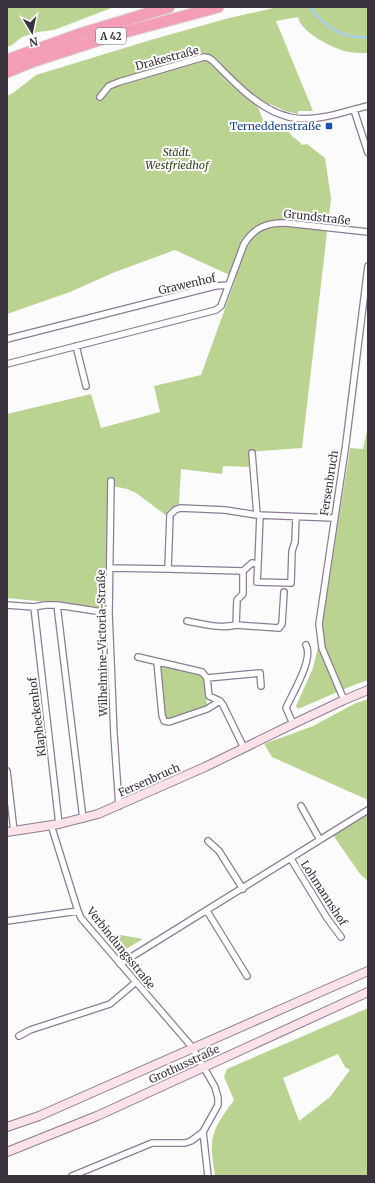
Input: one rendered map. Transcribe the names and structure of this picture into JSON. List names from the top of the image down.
{
  "streets": {
    "highway": ["A 42"],
    "main road": ["Fersenbruch", "Grothusstraße"],
    "street": [
      "Drakestraße",
      "Grundstraße",
      "Grawenhof",
      "Wilhelmine-Victoria-Straße",
      "Klapheckenhof",
      "Lohmannshof",
      "Verbindungsstraße"
    ]
  },
  "crossings": [
    ["Grundstraße", "Grawenhof"],
    ["Fersenbruch", "Wilhelmine-Victoria-Straße"],
    ["Fersenbruch", "Klapheckenhof"],
    ["Fersenbruch", "Verbindungsstraße"],
    ["Klapheckenhof", "Verbindungsstraße"],
    ["Lohmannshof", "Verbindungsstraße"],
    ["Verbindungsstraße", "Grothusstraße"]
  ],
  "parks": ["Städt. Westfriedhof"],
  "places": {
    "transit": ["Terneddenstraße"]
  },
  "north": "bottom"
}
